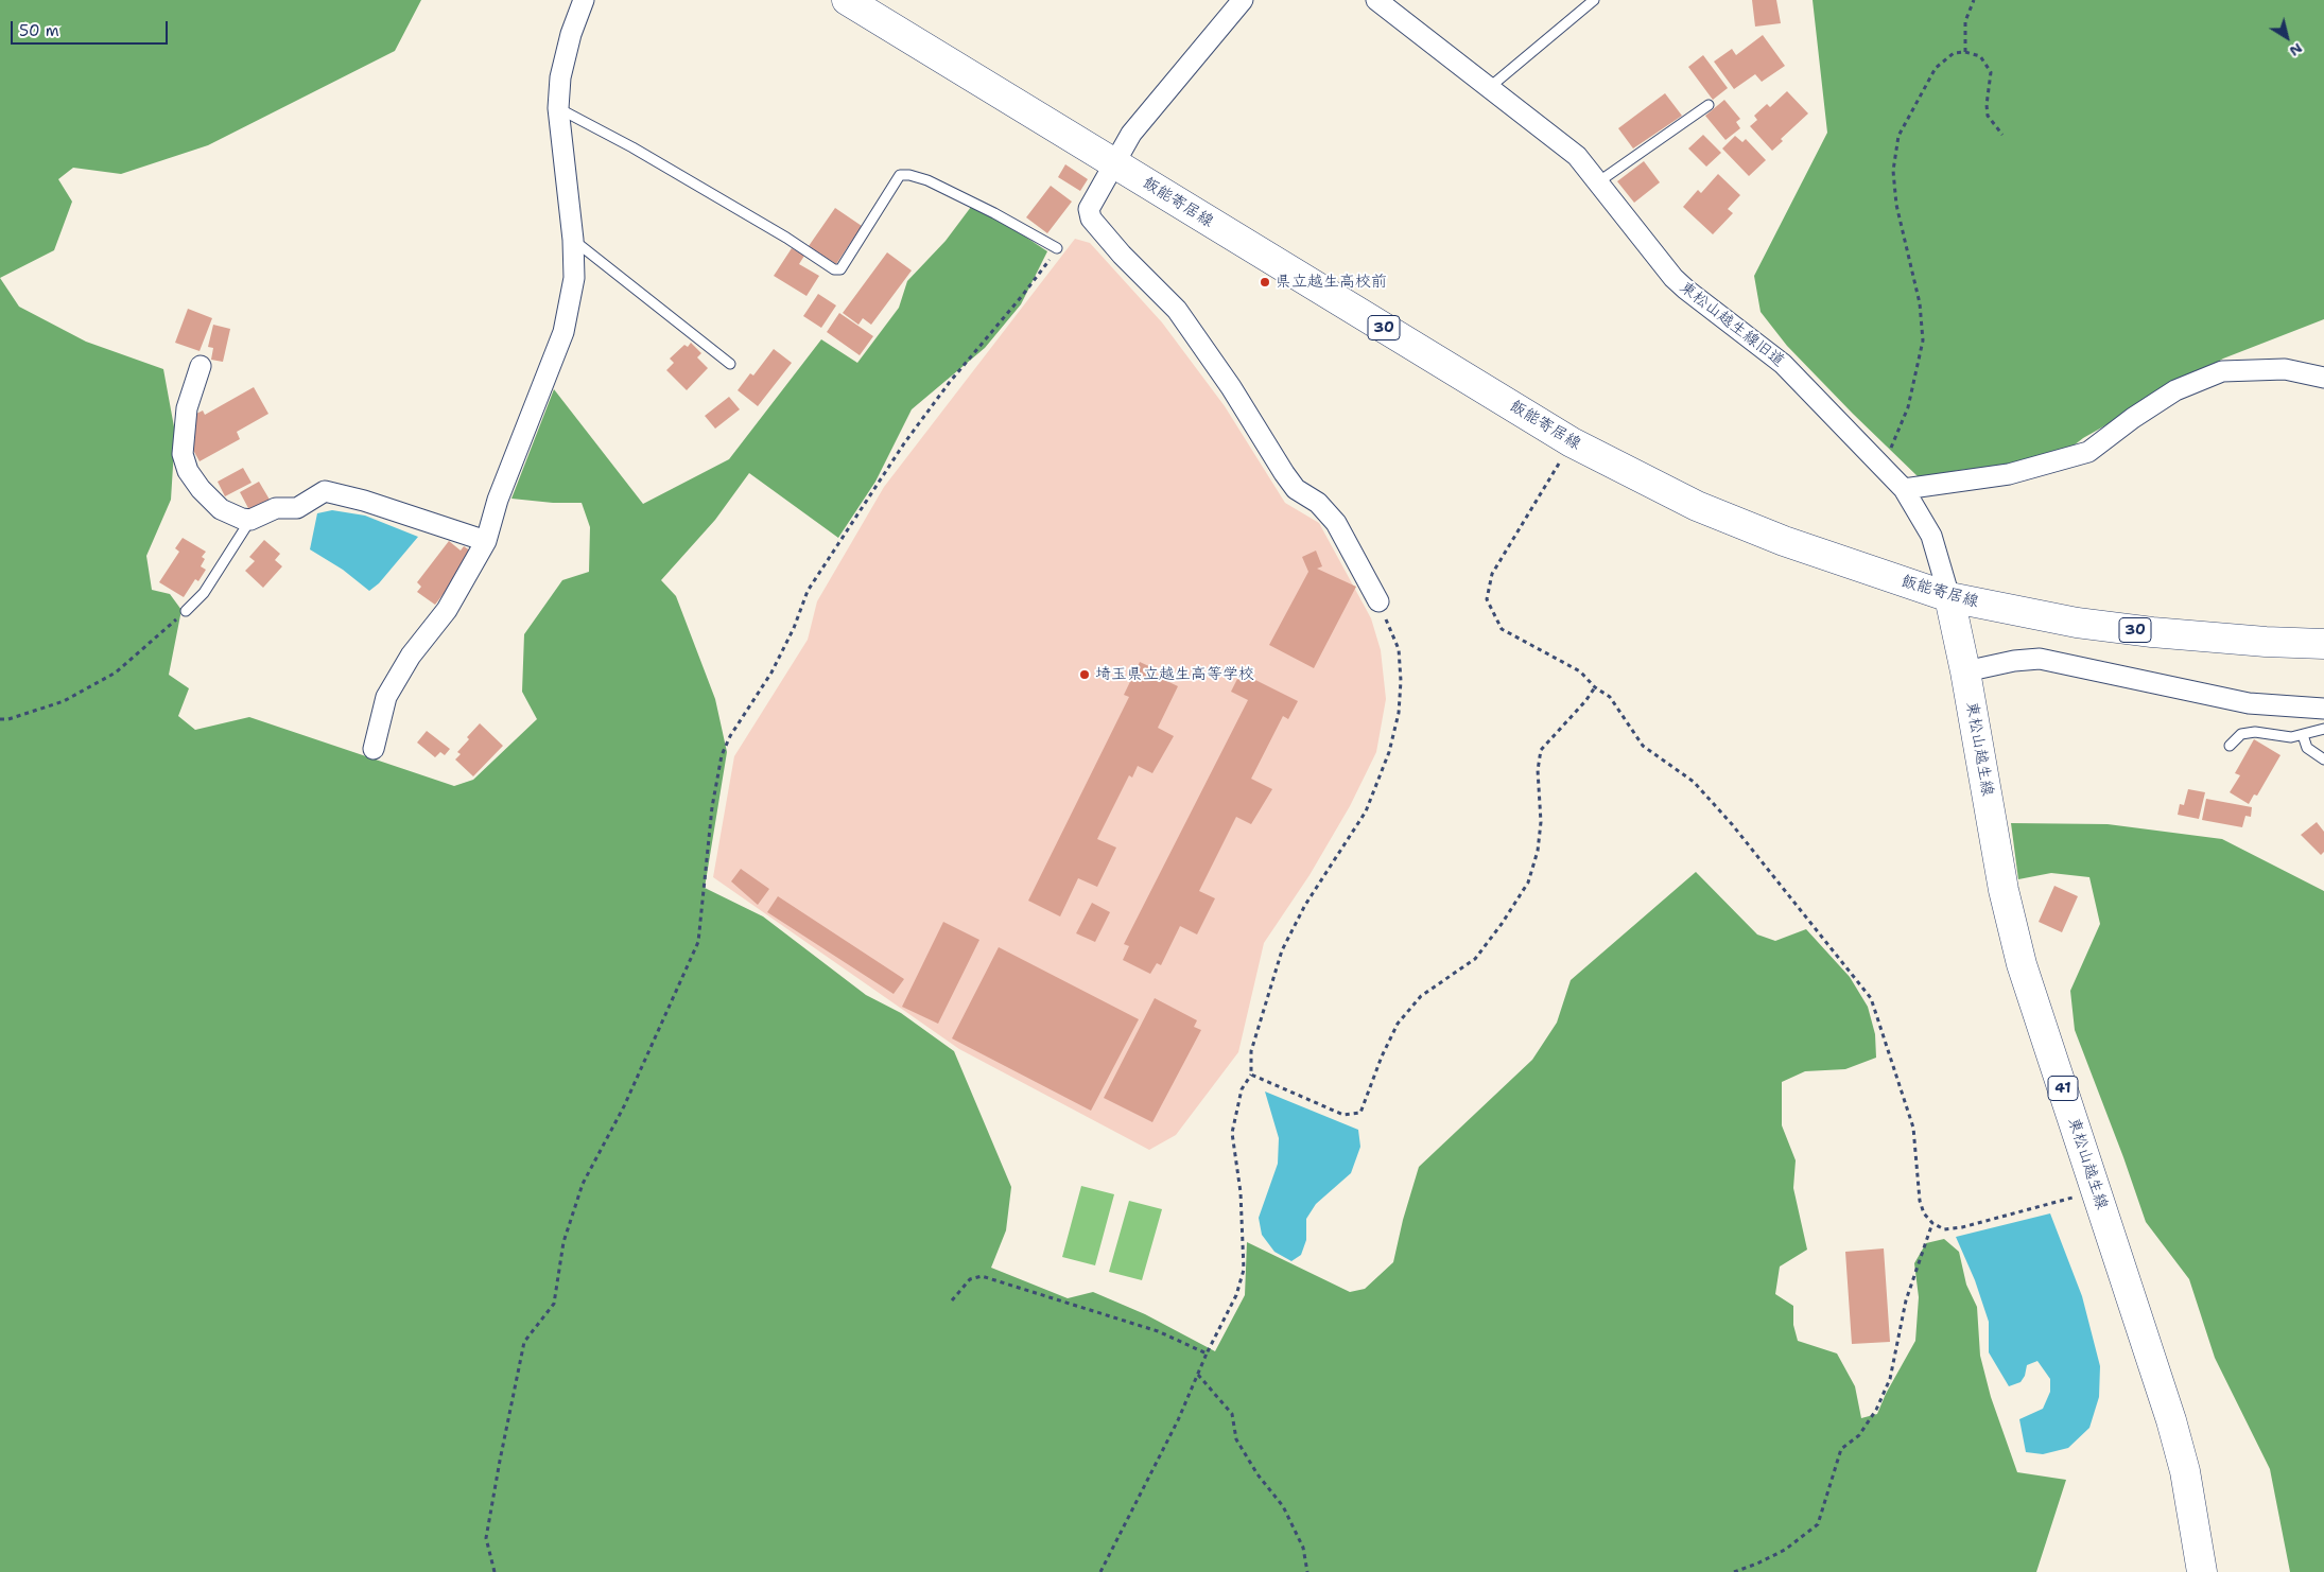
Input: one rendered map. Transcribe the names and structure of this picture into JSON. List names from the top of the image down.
{
  "streets": {
    "main road": [
      "飯能寄居線",
      "30",
      "東松山越生線",
      "41"
    ],
    "street": ["東松山越生線旧道"]
  },
  "crossings": [
    ["飯能寄居線", "東松山越生線旧道"],
    ["飯能寄居線", "東松山越生線"],
    ["東松山越生線旧道", "東松山越生線"]
  ],
  "places": ["県立越生高校前", "埼玉県立越生高等学校"],
  "scale_bar": "50 m",
  "north": "bottom right"
}
